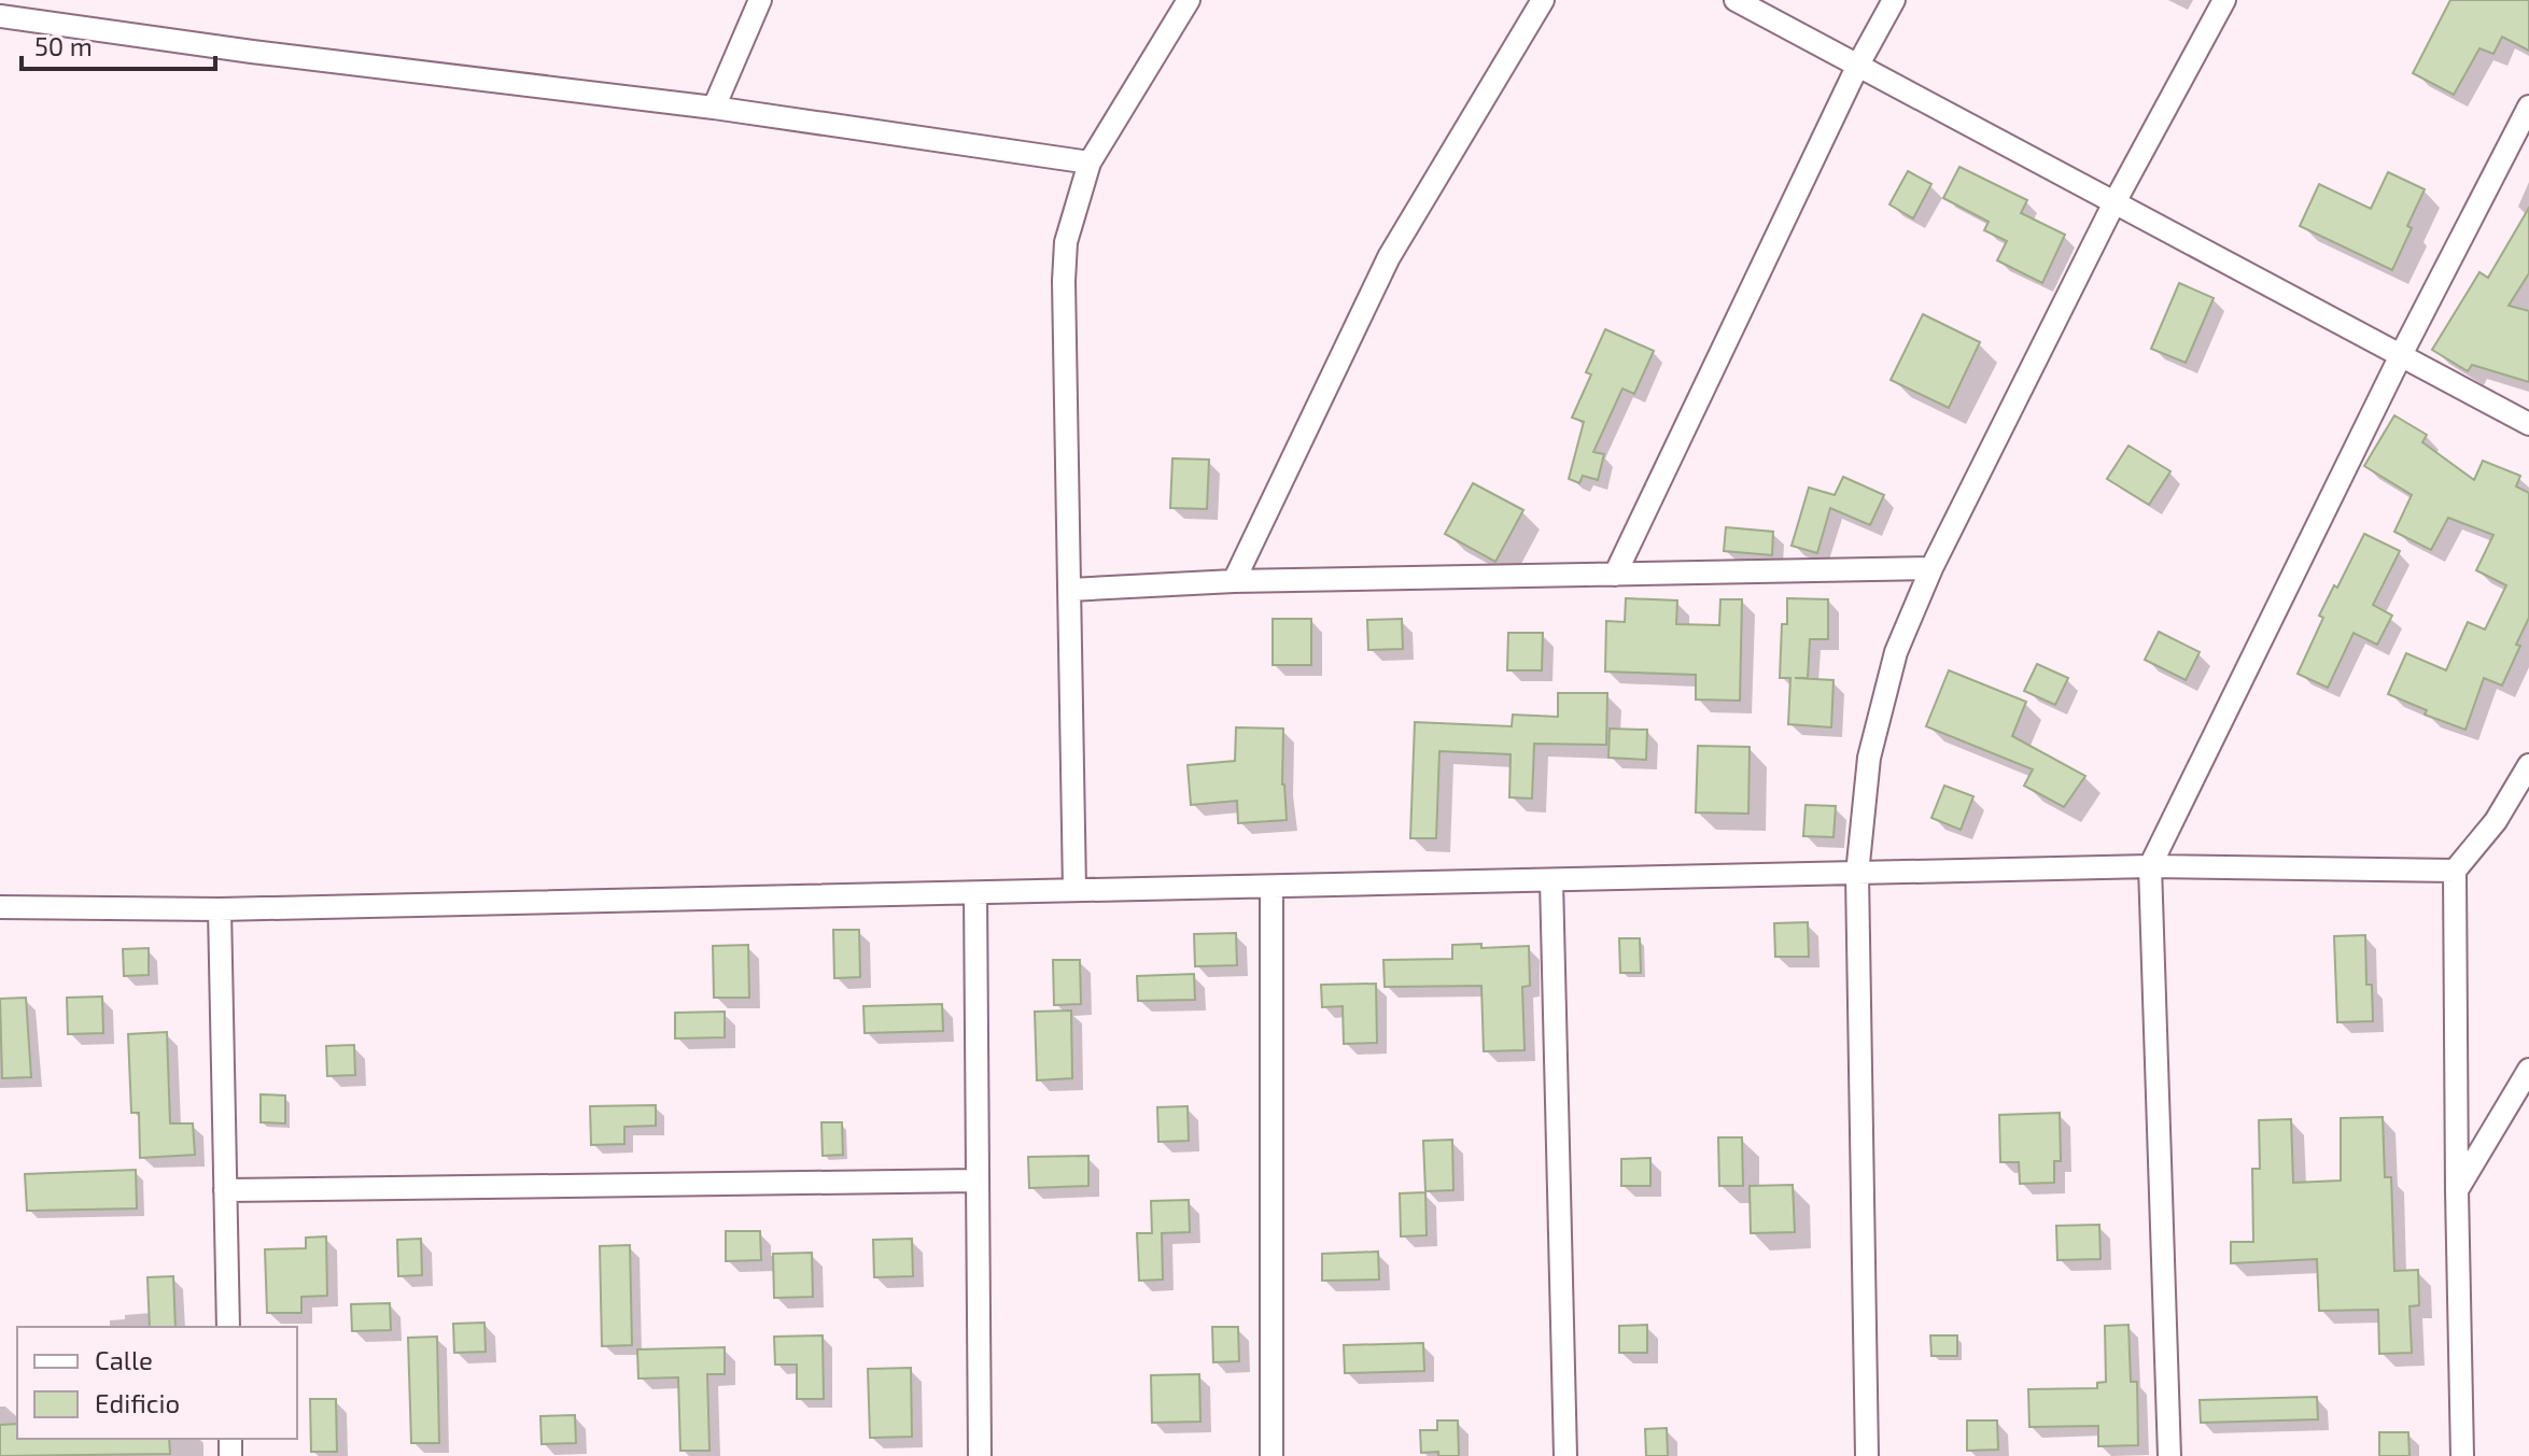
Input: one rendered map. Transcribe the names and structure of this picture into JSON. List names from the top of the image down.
{
  "legend": ["Calle", "Edificio"],
  "scale_bar": "50 m"
}
